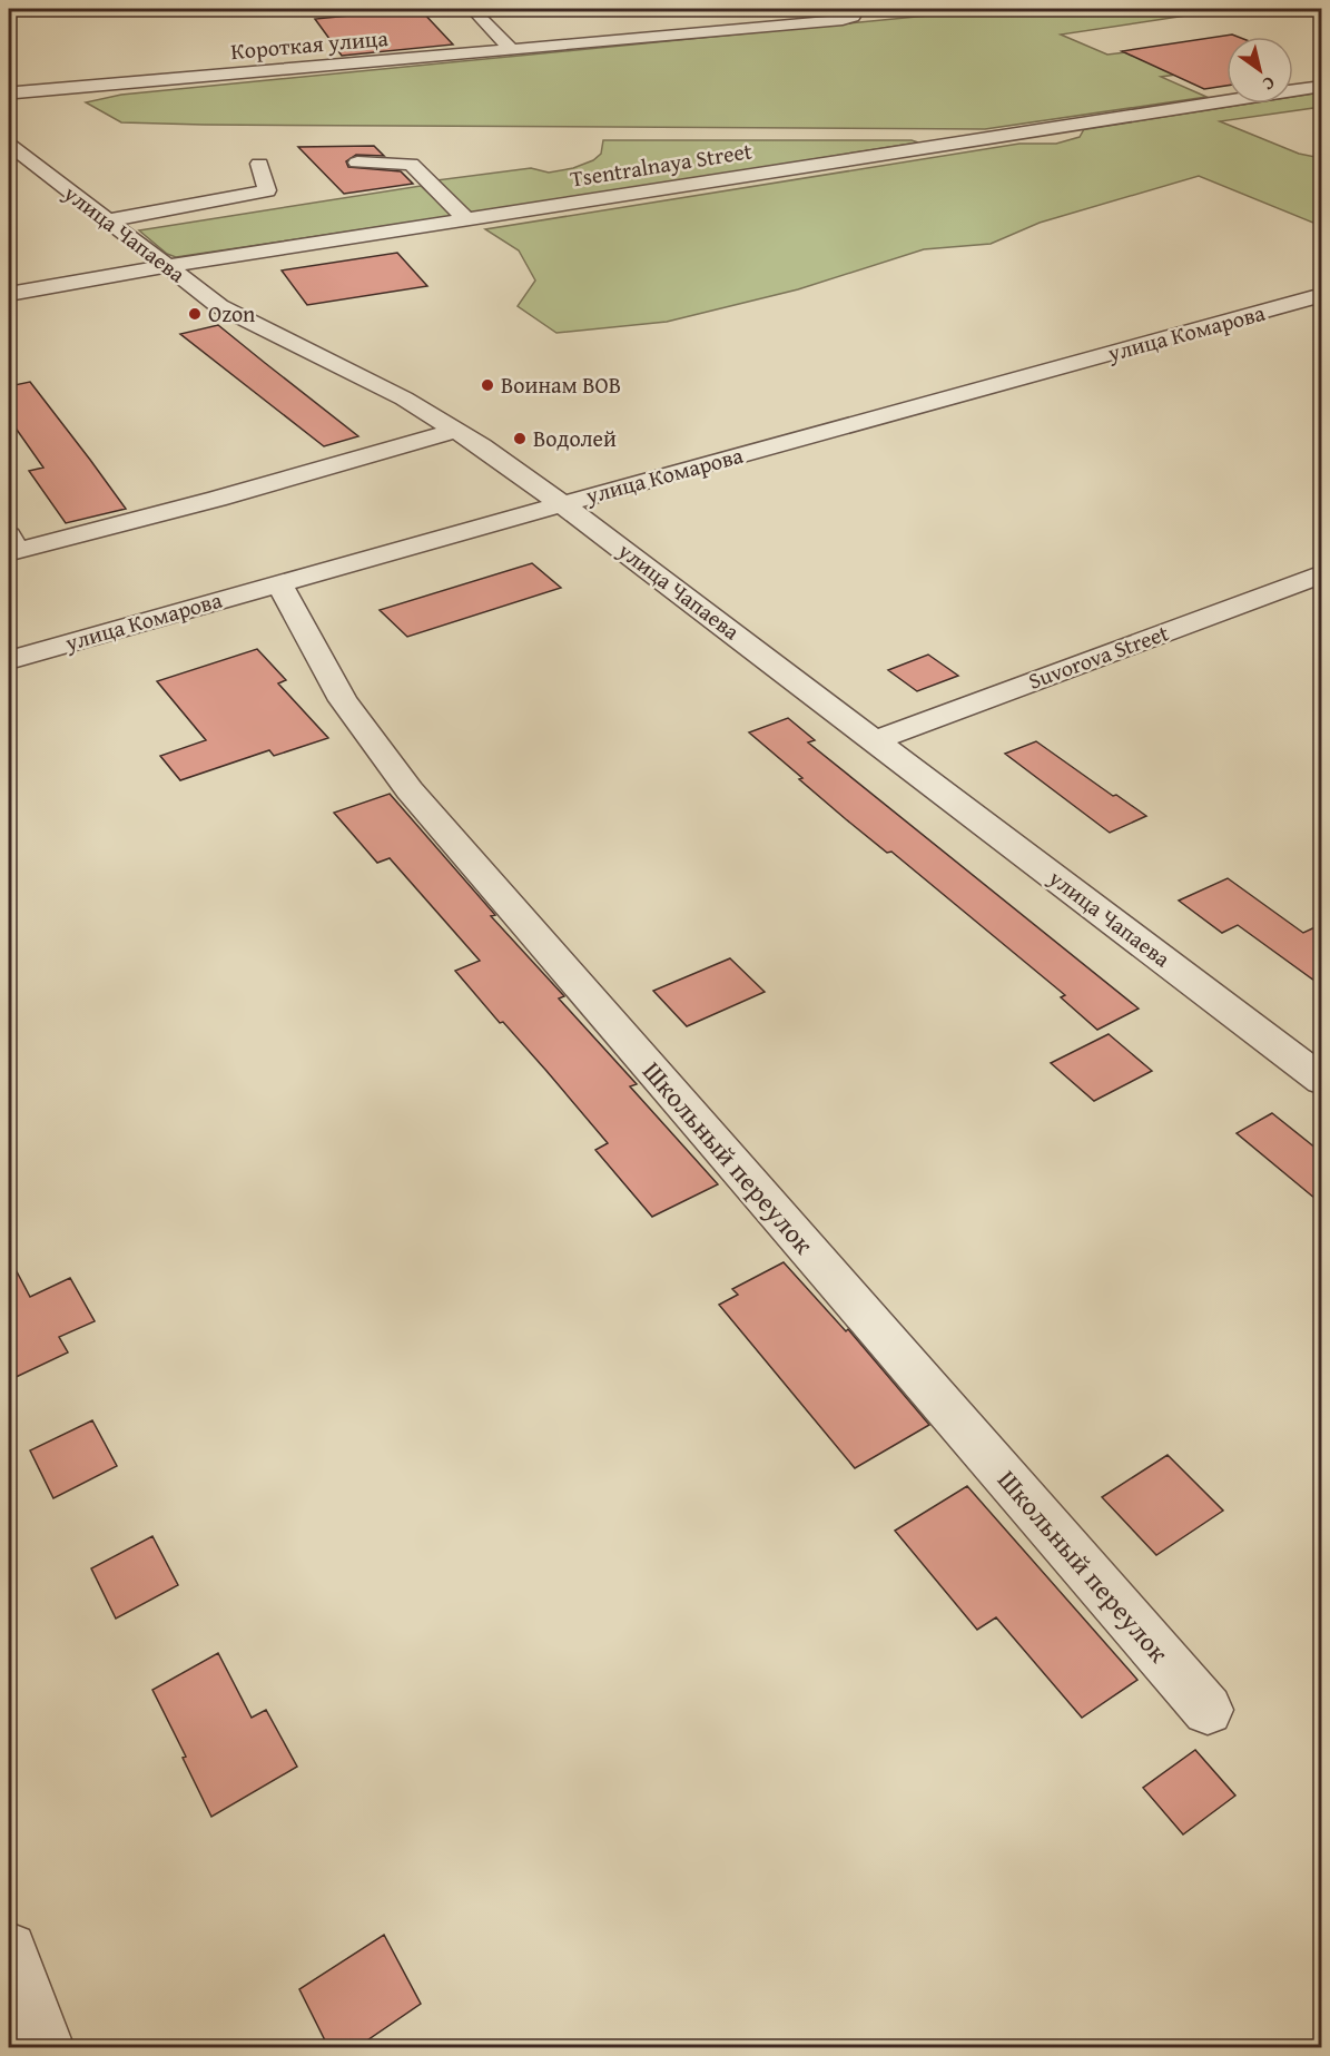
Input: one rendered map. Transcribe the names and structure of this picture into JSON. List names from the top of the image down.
{
  "streets": {
    "street": [
      "Короткая улица",
      "Tsentralnaya Street",
      "улица Чапаева",
      "улица Комарова",
      "Suvorova Street",
      "Школьный переулок"
    ]
  },
  "crossings": [
    ["Tsentralnaya Street", "улица Чапаева"],
    ["улица Чапаева", "улица Комарова"],
    ["улица Чапаева", "Suvorova Street"],
    ["улица Комарова", "Школьный переулок"]
  ],
  "places": ["Ozon", "Воинам ВОВ", "Водолей"],
  "north": "bottom right"
}
